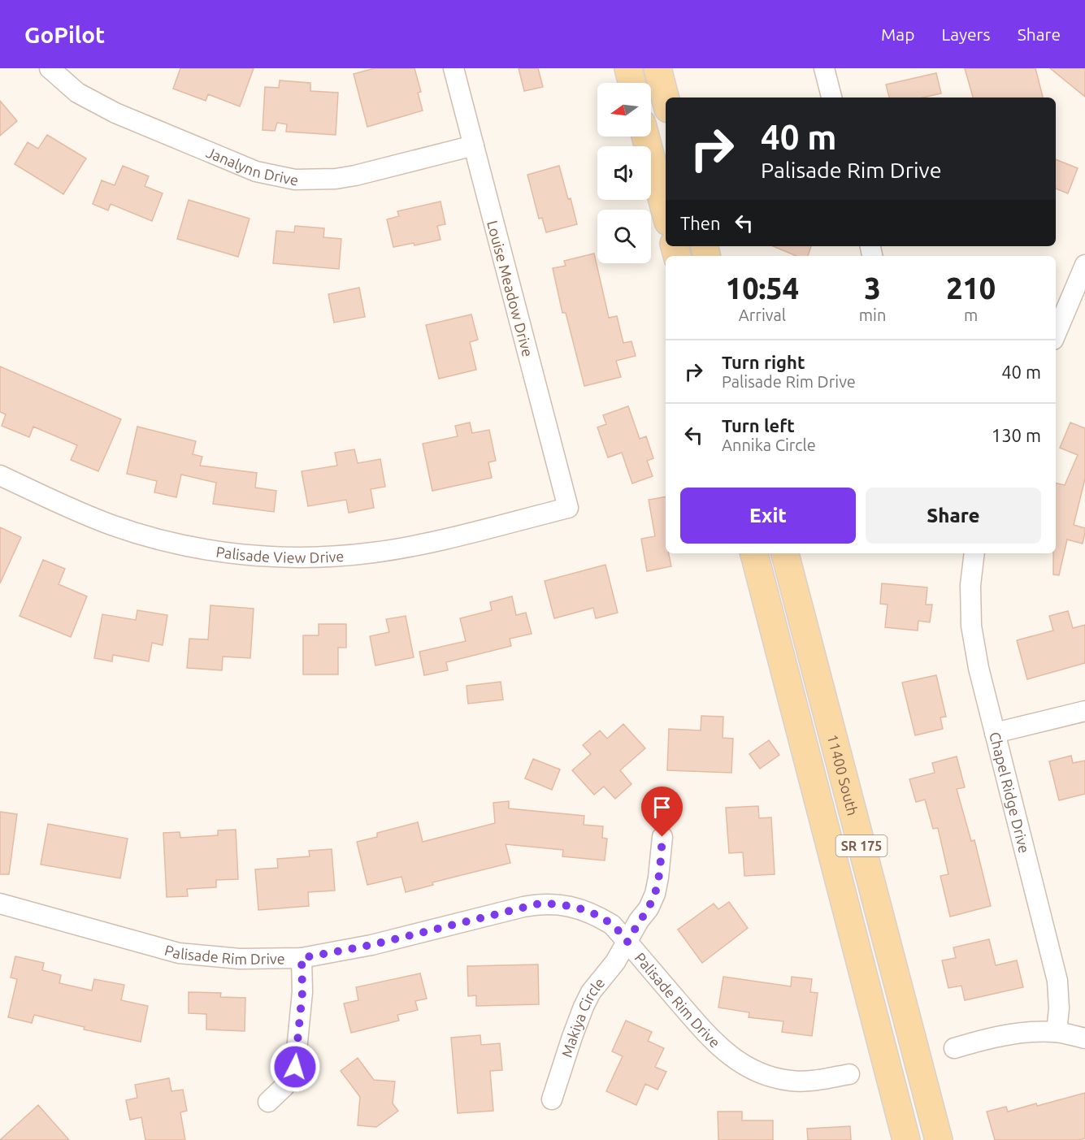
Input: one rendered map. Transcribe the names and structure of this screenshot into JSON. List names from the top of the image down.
{
  "streets": {
    "main road": ["11400 South", "SR 175"],
    "street": [
      "Janalynn Drive",
      "Louise Meadow Drive",
      "Palisade View Drive",
      "Chapel Ridge Drive",
      "Palisade Rim Drive",
      "Makiya Circle"
    ]
  },
  "crossings": [
    ["Janalynn Drive", "Louise Meadow Drive"],
    ["Louise Meadow Drive", "Palisade View Drive"],
    ["Palisade Rim Drive", "Makiya Circle"]
  ],
  "north": "left",
  "page": {
    "header": "GoPilot",
    "nav": ["Map", "Layers", "Share"],
    "turn": ["40 m", "Palisade Rim Drive"],
    "then": "Then",
    "eta": [
      "10:54",
      "Arrival",
      "3",
      "min",
      "210",
      "m"
    ],
    "list": [
      {
        "name": "Turn right",
        "note": "Palisade Rim Drive",
        "value": "40 m"
      },
      {
        "name": "Turn left",
        "note": "Annika Circle",
        "value": "130 m"
      }
    ],
    "buttons": ["Exit", "Share"]
  }
}
